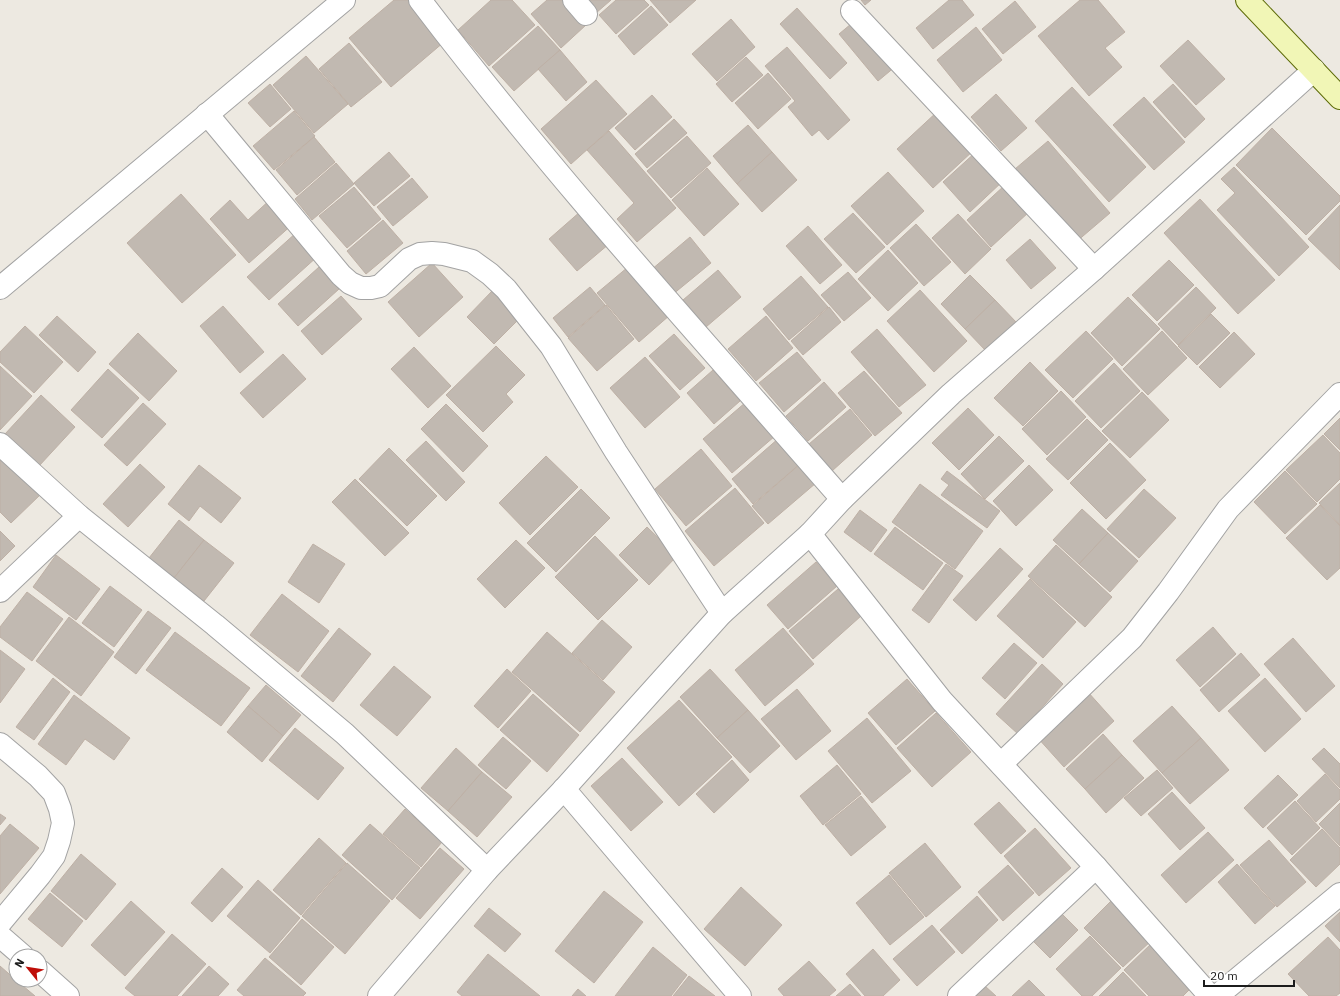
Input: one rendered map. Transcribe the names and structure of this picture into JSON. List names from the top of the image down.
{
  "scale_bar": "20 m",
  "north": "top left"
}
